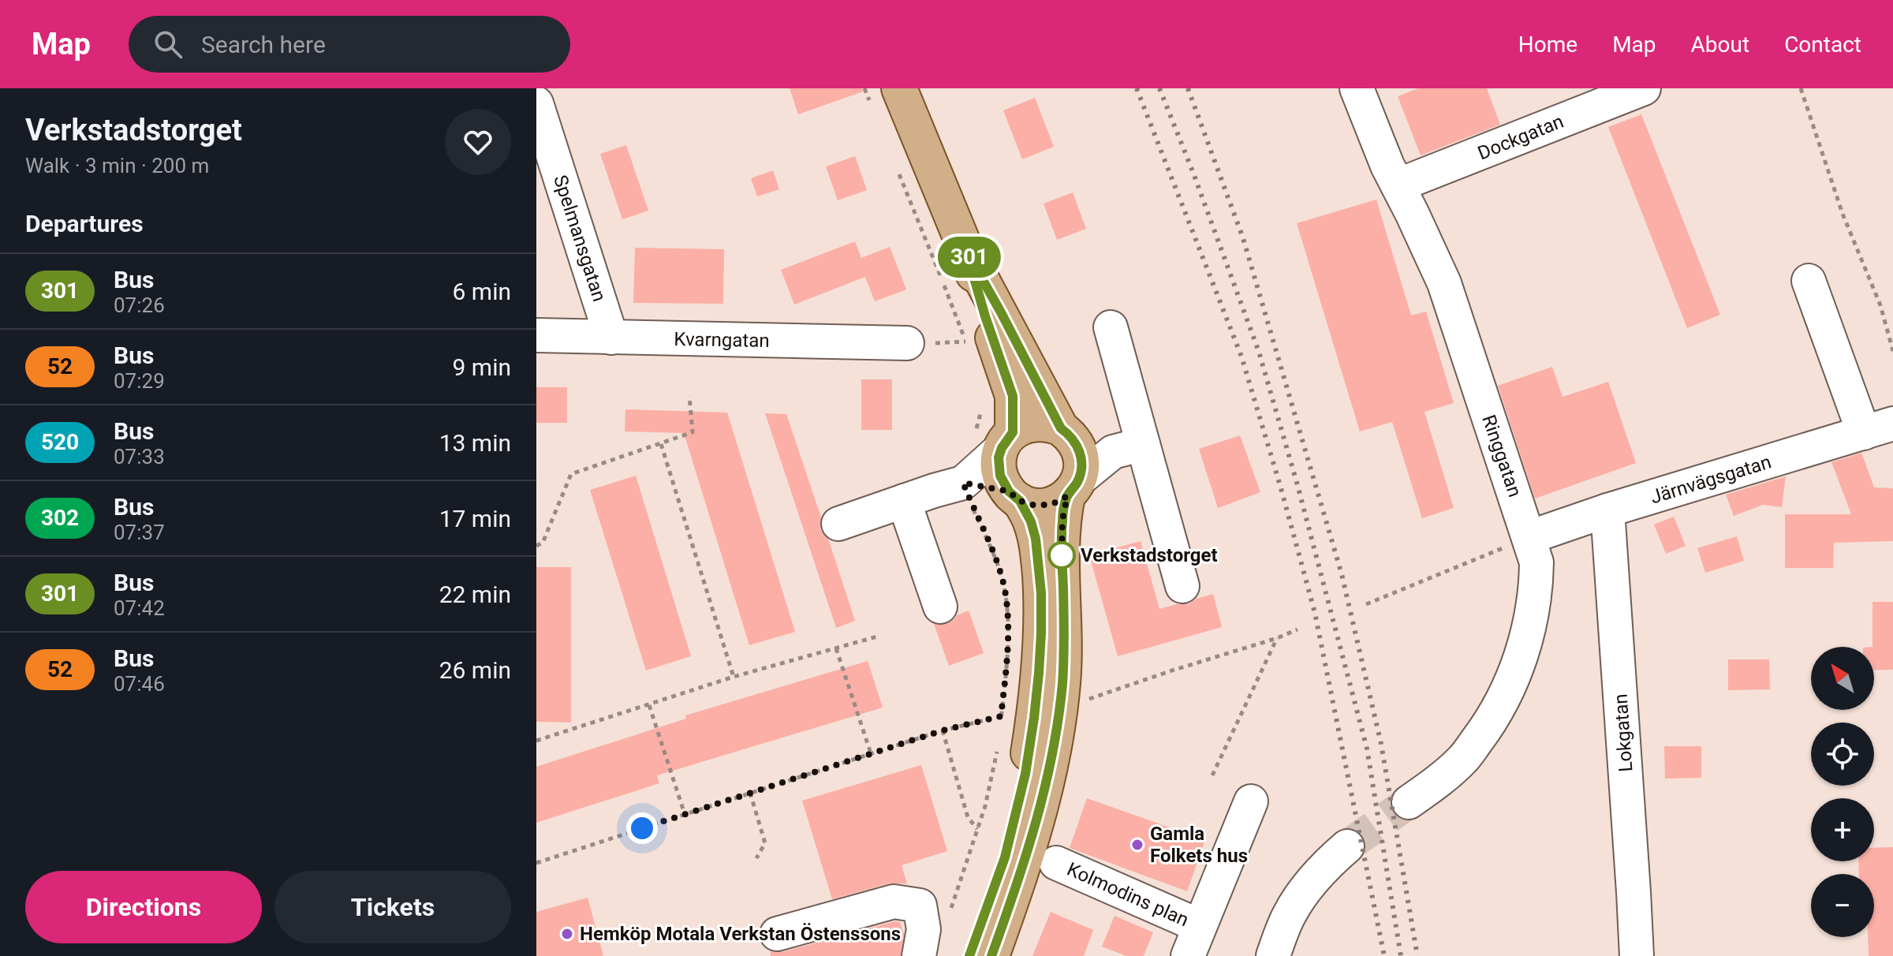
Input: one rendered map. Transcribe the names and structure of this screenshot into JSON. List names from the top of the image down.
{
  "streets": {
    "street": [
      "Dockgatan",
      "Spelmansgatan",
      "Kvarngatan",
      "Ringgatan",
      "Järnvägsgatan",
      "Lokgatan",
      "Kolmodins plan"
    ]
  },
  "crossings": [
    ["Dockgatan", "Ringgatan"],
    ["Spelmansgatan", "Kvarngatan"],
    ["Ringgatan", "Järnvägsgatan"],
    ["Järnvägsgatan", "Lokgatan"]
  ],
  "places": ["Verkstadstorget", "Gamla Folkets hus", "Hemköp Motala Verkstan Östenssons"],
  "lines": ["bus line 301"],
  "north": "top left",
  "page": {
    "header": "Map",
    "search": "Search here",
    "nav": [
      "Home",
      "Map",
      "About",
      "Contact"
    ],
    "heading": [
      ["Verkstadstorget", "Walk · 3 min · 200 m"],
      "Departures"
    ],
    "on_map": "301",
    "list": [
      {
        "mark": "301",
        "name": "Bus",
        "note": "07:26",
        "value": "6 min"
      },
      {
        "mark": "52",
        "name": "Bus",
        "note": "07:29",
        "value": "9 min"
      },
      {
        "mark": "520",
        "name": "Bus",
        "note": "07:33",
        "value": "13 min"
      },
      {
        "mark": "302",
        "name": "Bus",
        "note": "07:37",
        "value": "17 min"
      },
      {
        "mark": "301",
        "name": "Bus",
        "note": "07:42",
        "value": "22 min"
      },
      {
        "mark": "52",
        "name": "Bus",
        "note": "07:46",
        "value": "26 min"
      }
    ],
    "map_buttons": ["+", "−"],
    "buttons": ["Directions", "Tickets"]
  }
}
